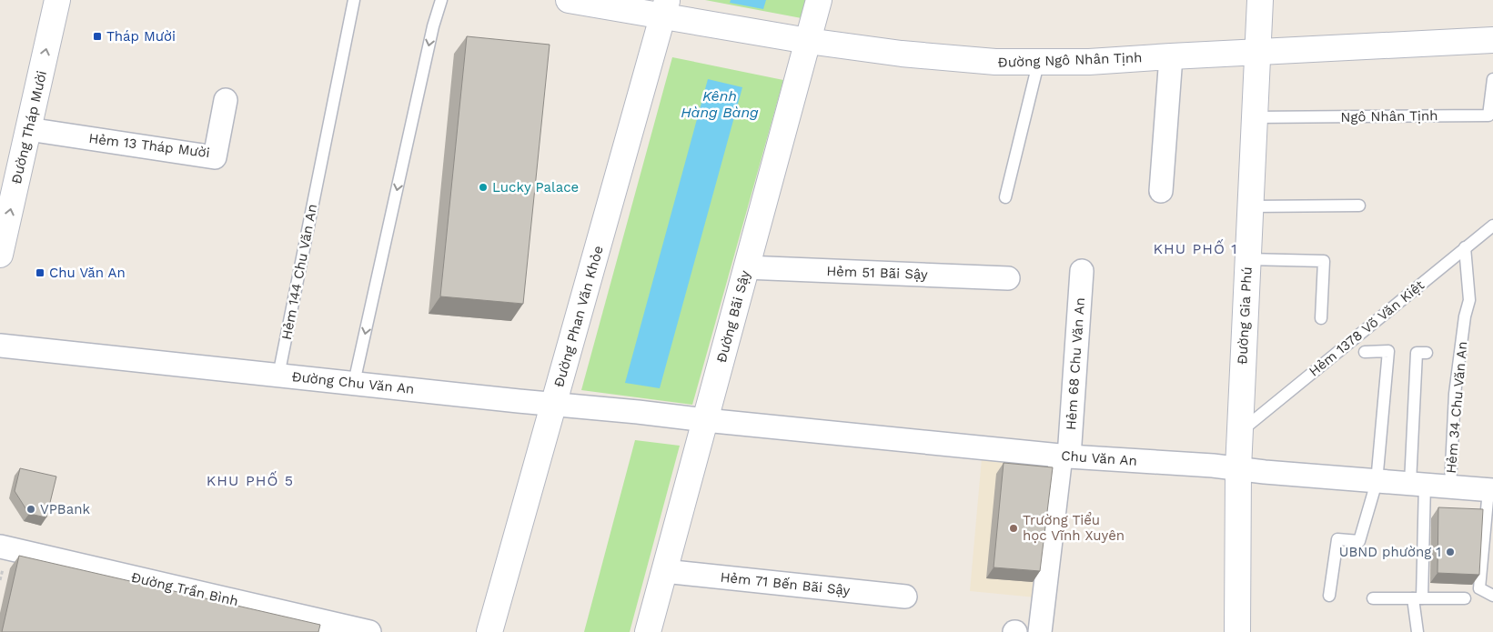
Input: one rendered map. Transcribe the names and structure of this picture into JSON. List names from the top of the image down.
{
  "streets": {
    "street": [
      "Đường Ngô Nhân Tịnh",
      "Đường Tháp Mười",
      "Hẻm 13 Tháp Mười",
      "Hẻm 51 Bãi Sậy",
      "Đường Gia Phú",
      "Đường Phan Văn Khỏe",
      "Đường Bãi Sậy",
      "Hẻm 68 Chu Văn An",
      "Đường Chu Văn An",
      "Chu Văn An",
      "Hẻm 71 Bến Bãi Sậy",
      "Đường Trần Bình"
    ],
    "lane": [
      "Ngô Nhân Tịnh",
      "Hẻm 144 Chu Văn An",
      "Hẻm 1378 Võ Văn Kiệt",
      "Hẻm 34 Chu Văn An"
    ]
  },
  "crossings": [
    ["Đường Ngô Nhân Tịnh", "Đường Gia Phú"],
    ["Đường Ngô Nhân Tịnh", "Đường Phan Văn Khỏe"],
    ["Đường Ngô Nhân Tịnh", "Đường Bãi Sậy"],
    ["Ngô Nhân Tịnh", "Đường Gia Phú"],
    ["Đường Tháp Mười", "Hẻm 13 Tháp Mười"],
    ["Hẻm 144 Chu Văn An", "Đường Chu Văn An"],
    ["Hẻm 51 Bãi Sậy", "Đường Bãi Sậy"],
    ["Đường Gia Phú", "Hẻm 1378 Võ Văn Kiệt"],
    ["Đường Gia Phú", "Chu Văn An"],
    ["Đường Phan Văn Khỏe", "Đường Chu Văn An"],
    ["Đường Bãi Sậy", "Đường Chu Văn An"],
    ["Đường Bãi Sậy", "Chu Văn An"],
    ["Đường Bãi Sậy", "Hẻm 71 Bến Bãi Sậy"],
    ["Hẻm 1378 Võ Văn Kiệt", "Hẻm 34 Chu Văn An"],
    ["Hẻm 68 Chu Văn An", "Chu Văn An"],
    ["Đường Chu Văn An", "Chu Văn An"],
    ["Hẻm 34 Chu Văn An", "Chu Văn An"]
  ],
  "one_way": ["Đường Tháp Mười"],
  "districts": ["KHU PHỐ 1", "KHU PHỐ 5"],
  "water": ["Kênh Hàng Bàng"],
  "places": {
    "transit": ["Tháp Mười", "Chu Văn An"],
    "other": [
      "Lucky Palace",
      "VPBank",
      "Trường Tiểu học Vĩnh Xuyên",
      "UBND phường 1"
    ]
  }
}
